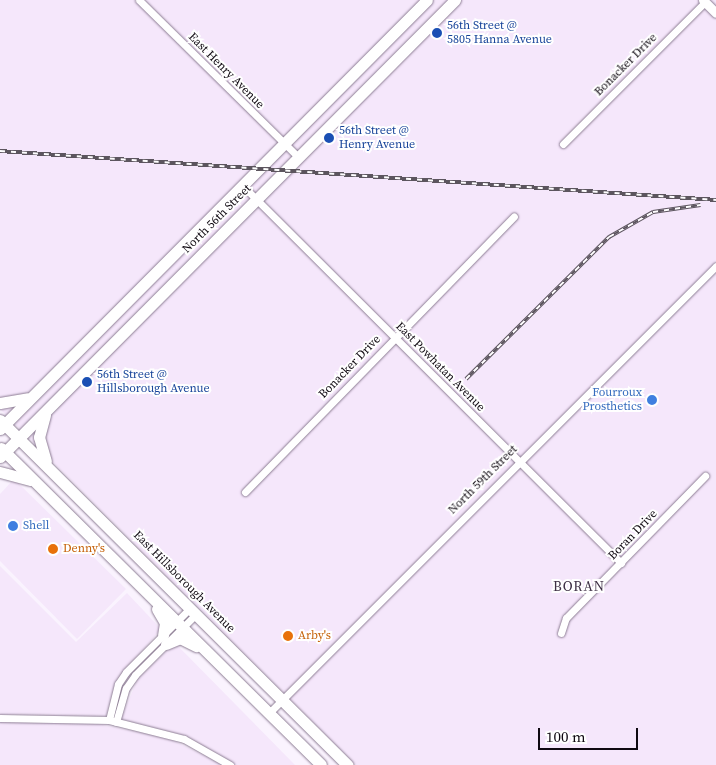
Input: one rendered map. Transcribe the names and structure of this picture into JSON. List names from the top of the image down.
{
  "streets": {
    "main road": ["North 56th Street", "East Hillsborough Avenue"],
    "street": [
      "Bonacker Drive",
      "East Henry Avenue",
      "East Powhatan Avenue",
      "North 59th Street",
      "Boran Drive"
    ]
  },
  "crossings": [
    ["Bonacker Drive", "East Powhatan Avenue"],
    ["East Henry Avenue", "North 56th Street"],
    ["North 56th Street", "East Powhatan Avenue"],
    ["North 56th Street", "East Hillsborough Avenue"],
    ["East Powhatan Avenue", "North 59th Street"],
    ["East Powhatan Avenue", "Boran Drive"],
    ["North 59th Street", "East Hillsborough Avenue"]
  ],
  "districts": ["BORAN"],
  "places": [
    "56th Street @ 5805 Hanna Avenue",
    "56th Street @ Henry Avenue",
    "56th Street @ Hillsborough Avenue",
    "Fourroux Prosthetics",
    "Shell",
    "Denny's",
    "Arby's"
  ],
  "scale_bar": "100 m"
}
